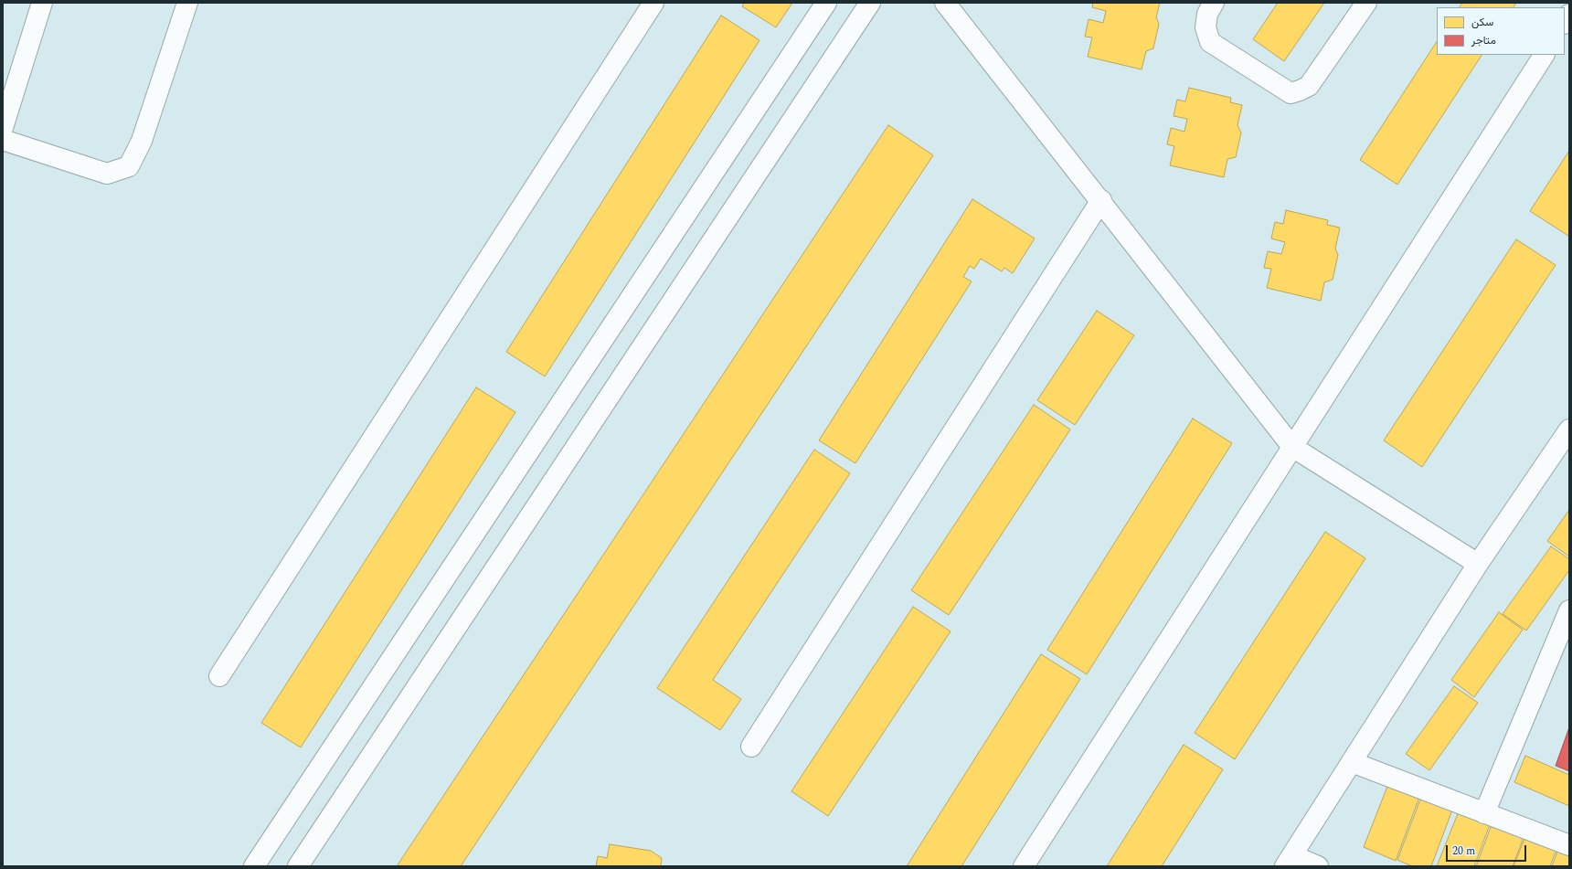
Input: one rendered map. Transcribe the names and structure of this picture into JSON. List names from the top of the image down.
{
  "legend": ["سكن", "متاجر"],
  "scale_bar": "20 m"
}
